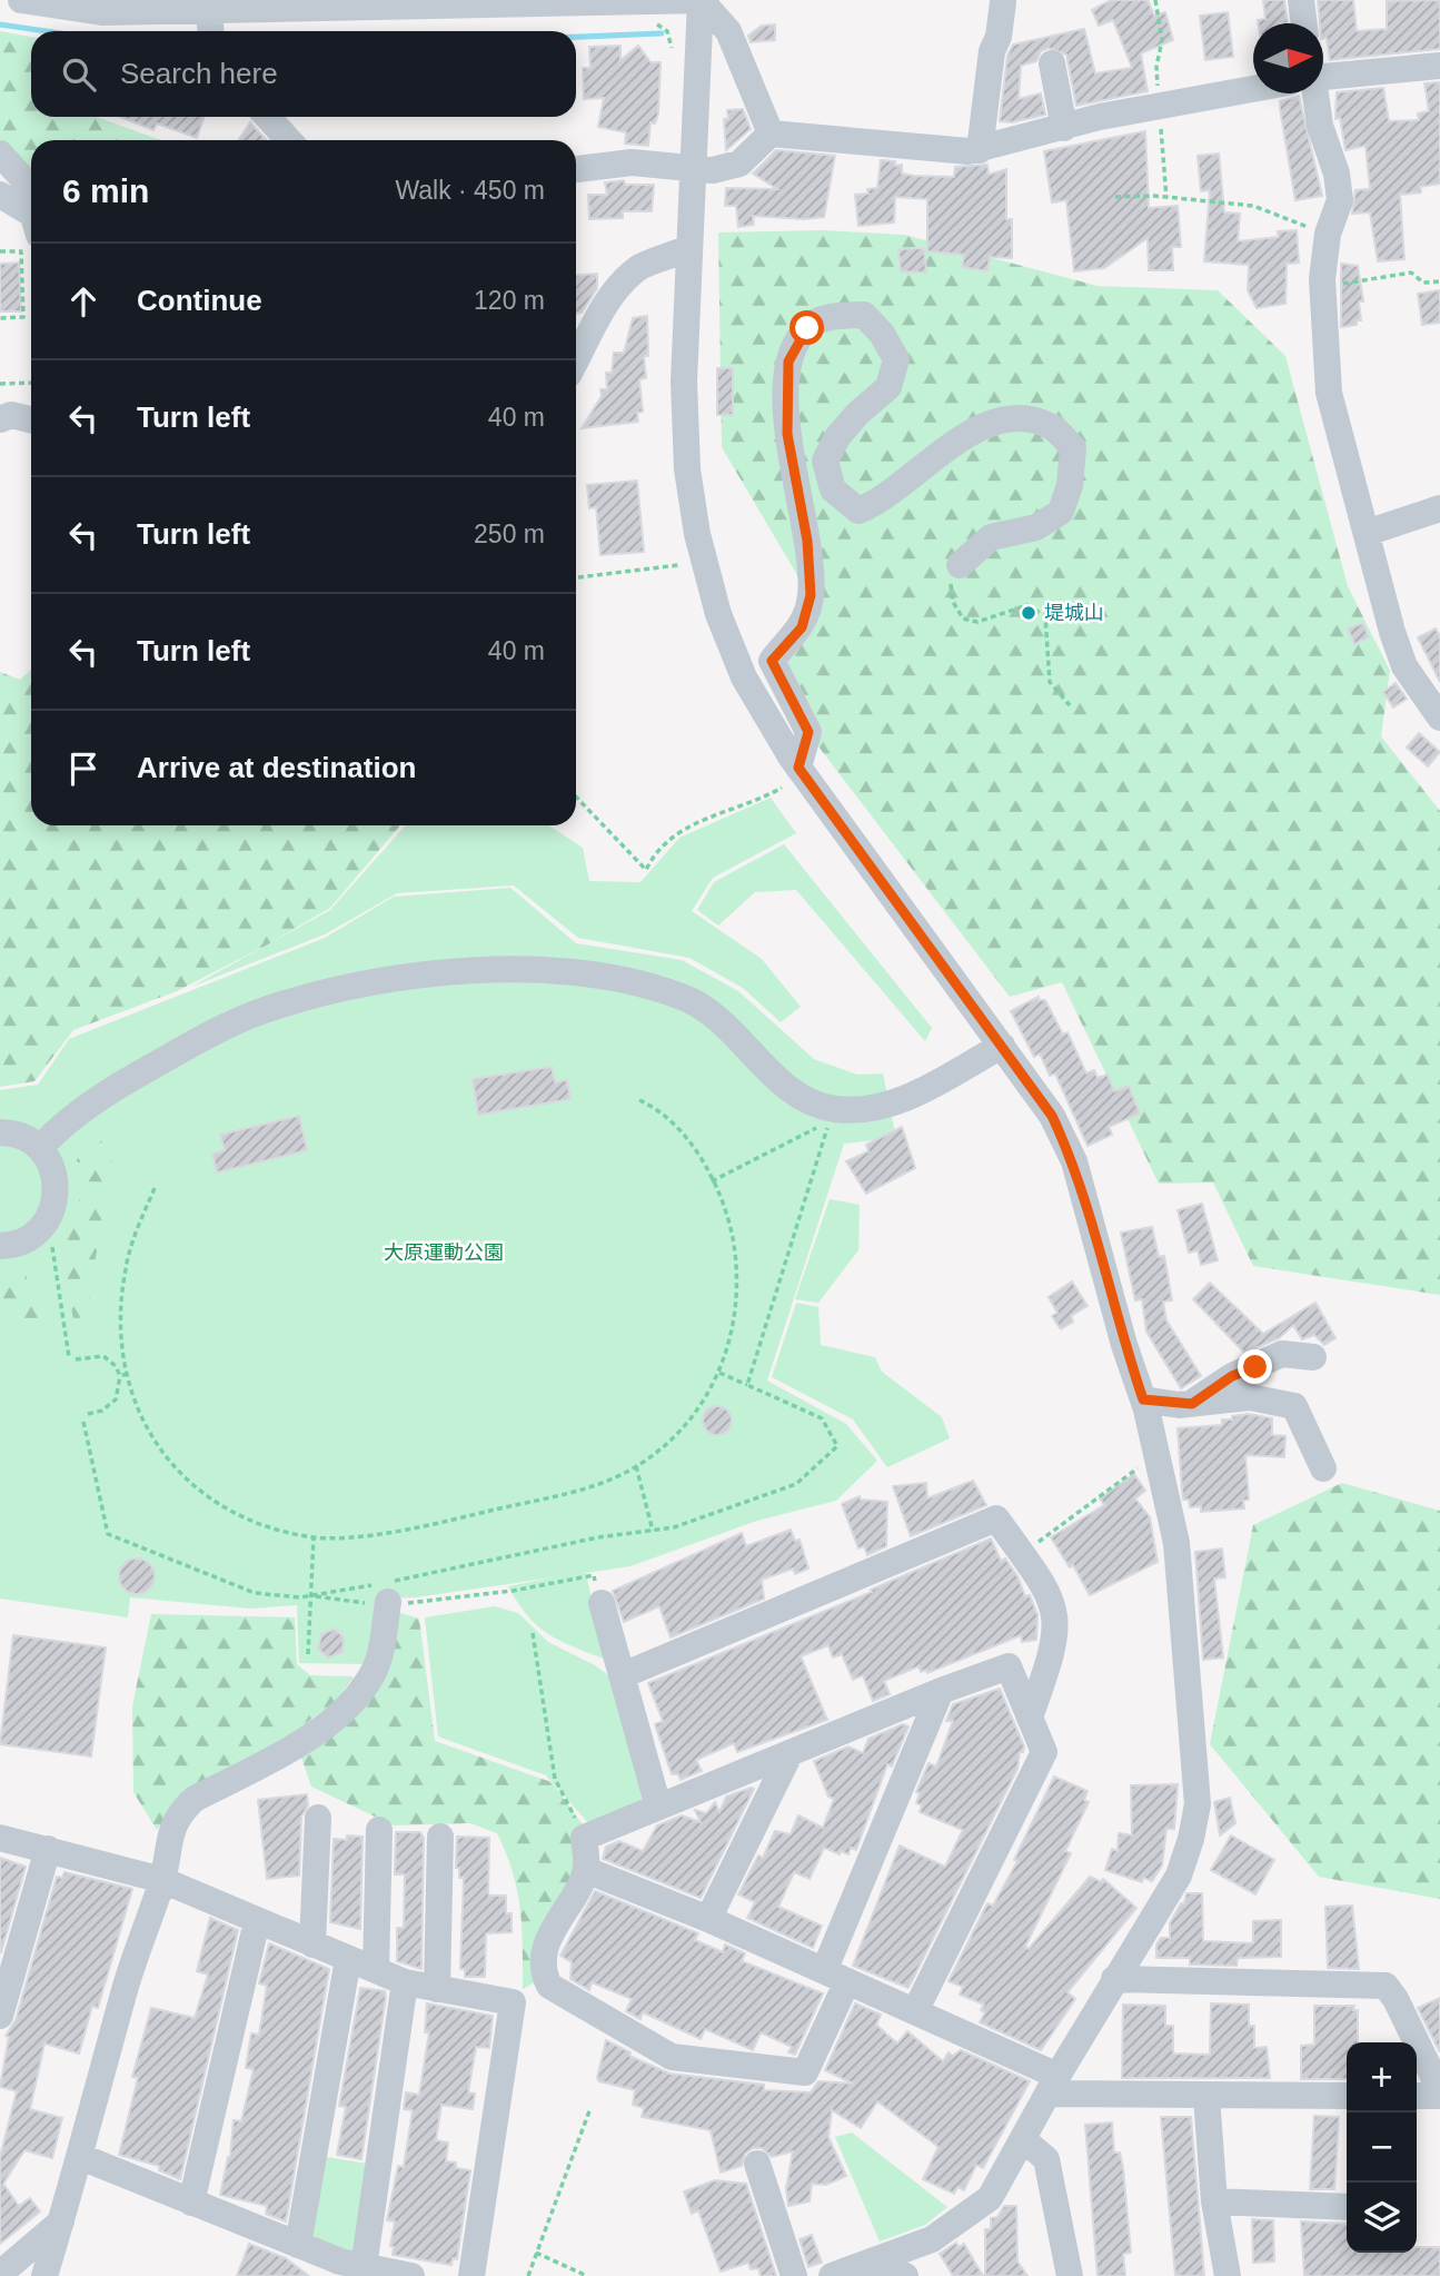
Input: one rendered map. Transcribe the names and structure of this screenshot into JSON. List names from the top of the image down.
{
  "parks": ["大原運動公園"],
  "places": ["堤城山"],
  "north": "right",
  "page": {
    "search": "Search here",
    "heading": ["6 min", "Walk · 450 m"],
    "list": [
      ["Continue", "120 m"],
      ["Turn left", "40 m"],
      ["Turn left", "250 m"],
      ["Turn left", "40 m"],
      "Arrive at destination"
    ],
    "map_buttons": ["+", "−"]
  }
}
